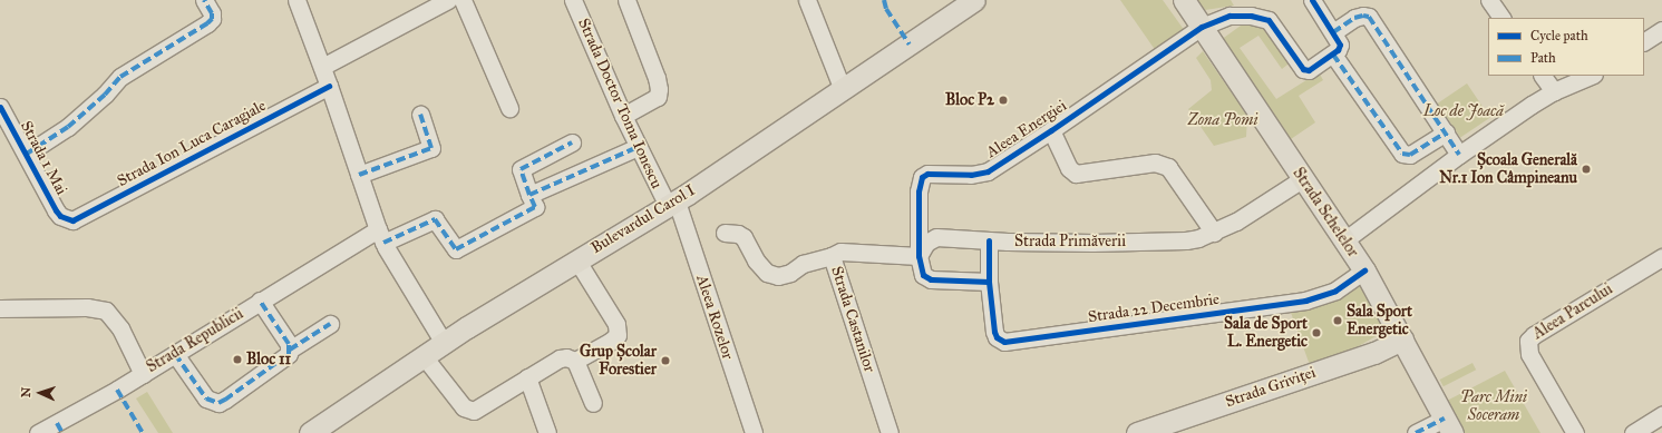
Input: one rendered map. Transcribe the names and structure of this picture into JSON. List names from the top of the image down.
{
  "streets": {
    "main road": ["Strada Schelelor", "Bulevardul Carol I", "Strada Griviței"],
    "street": [
      "Strada Doctor Toma Ionescu",
      "Aleea Energiei",
      "Strada Ion Luca Caragiale",
      "Strada 1 Mai",
      "Strada Primăverii",
      "Strada 22 Decembrie",
      "Aleea Parcului",
      "Aleea Rozelor",
      "Strada Castanilor",
      "Strada Republicii"
    ]
  },
  "crossings": [
    ["Strada Doctor Toma Ionescu", "Bulevardul Carol I"],
    ["Strada Doctor Toma Ionescu", "Aleea Rozelor"],
    ["Aleea Energiei", "Strada Schelelor"],
    ["Aleea Energiei", "Strada Primăverii"],
    ["Strada Ion Luca Caragiale", "Strada 1 Mai"],
    ["Strada Schelelor", "Strada Primăverii"],
    ["Strada Schelelor", "Strada 22 Decembrie"],
    ["Strada Schelelor", "Strada Griviței"],
    ["Bulevardul Carol I", "Aleea Rozelor"],
    ["Strada Primăverii", "Strada 22 Decembrie"]
  ],
  "parks": ["Loc de Joacă", "Zona Pomi", "Parc Mini Soceram"],
  "places": [
    "Bloc P2",
    "Școala Generală Nr.1 Ion Câmpineanu",
    "Sala Sport Energetic",
    "Sala de Sport L. Energetic",
    "Bloc 11",
    "Grup Școlar Forestier"
  ],
  "legend": ["Cycle path", "Path"],
  "north": "left"
}
